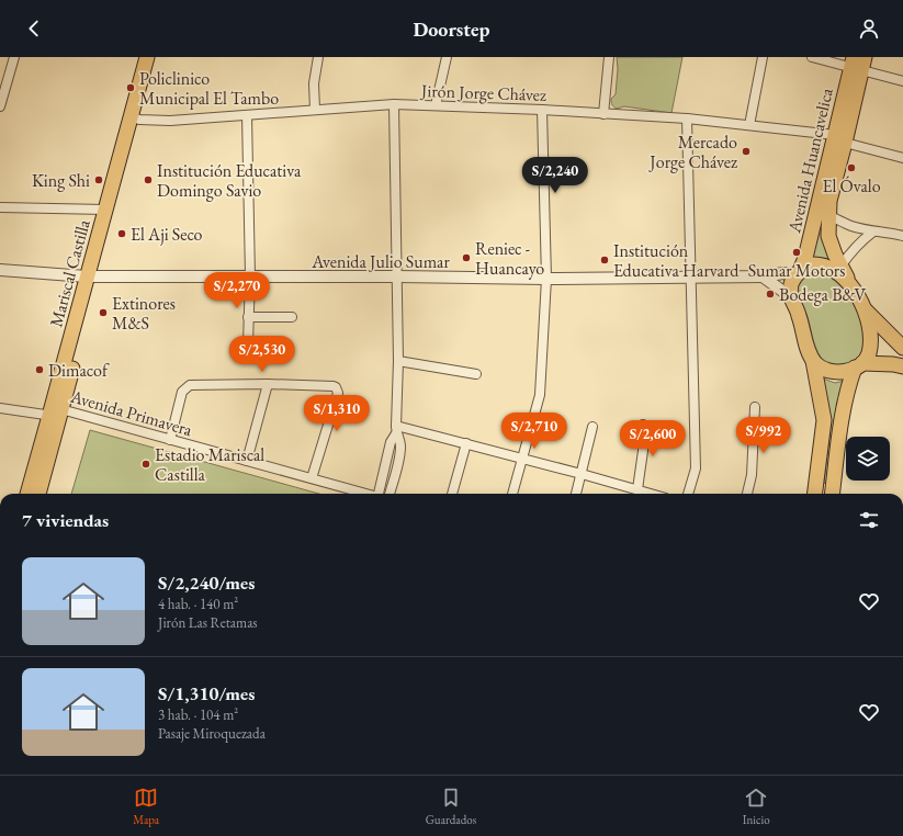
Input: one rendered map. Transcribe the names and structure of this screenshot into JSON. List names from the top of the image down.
{
  "streets": {
    "main road": ["Avenida Huancavelica", "Mariscal Castilla"],
    "street": ["Jirón Jorge Chávez", "Avenida Julio Sumar", "Avenida Primavera"]
  },
  "crossings": [
    ["Jirón Jorge Chávez", "Avenida Huancavelica"],
    ["Jirón Jorge Chávez", "Mariscal Castilla"],
    ["Avenida Huancavelica", "Avenida Julio Sumar"],
    ["Avenida Julio Sumar", "Mariscal Castilla"]
  ],
  "places": [
    "Policlinico Municipal El Tambo",
    "Mercado Jorge Chávez",
    "El Óvalo",
    "King Shi",
    "Institución Educativa Domingo Savio",
    "El Aji Seco",
    "Sumar Motors",
    "Reniec - Huancayo",
    "Institución Educativa Harvard",
    "Bodega B&V",
    "Extinores M&S",
    "Dimacof",
    "Estadio Mariscal Castilla"
  ],
  "page": {
    "header": "Doorstep",
    "price": [
      "S/2,240",
      "S/2,270",
      "S/2,530",
      "S/1,310",
      "S/2,710",
      "S/992",
      "S/2,600"
    ],
    "heading": "7 viviendas",
    "list": [
      {
        "name": "S/2,240/mes",
        "note": "4 hab. · 140 m² · Jirón Las Retamas"
      },
      {
        "name": "S/1,310/mes",
        "note": "3 hab. · 104 m² · Pasaje Miroquezada"
      }
    ],
    "tabs": ["Mapa", "Guardados", "Inicio"]
  }
}
